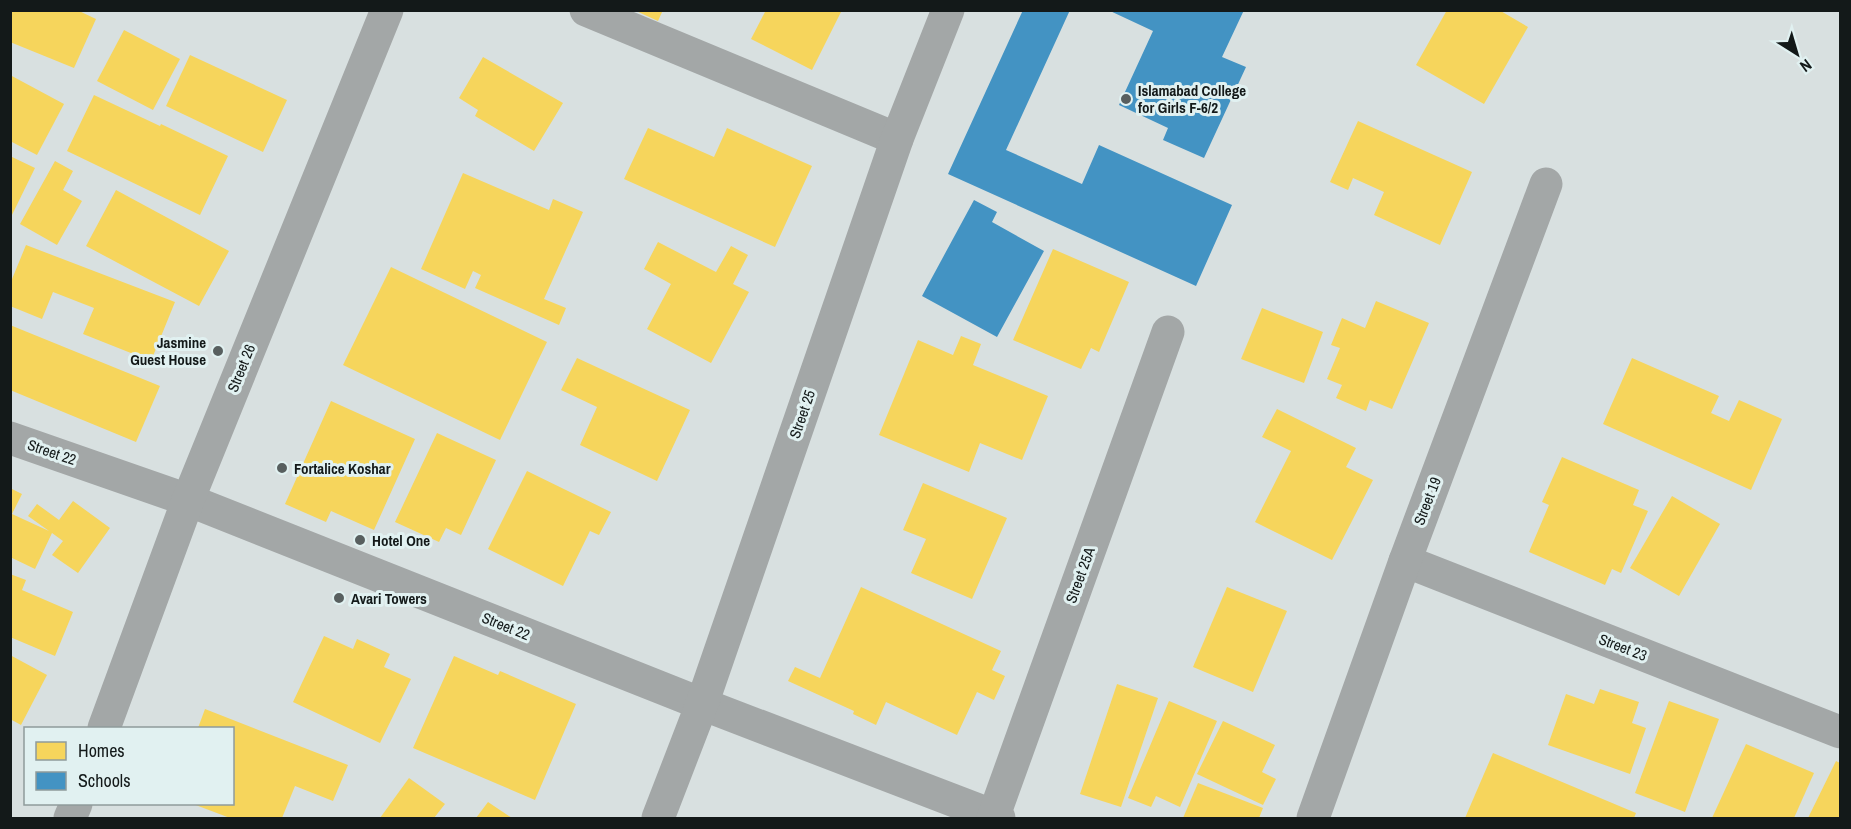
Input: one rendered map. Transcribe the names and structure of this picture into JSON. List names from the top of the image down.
{
  "streets": {
    "street": [
      "Street 26",
      "Street 25",
      "Street 22",
      "Street 19",
      "Street 25A",
      "Street 23"
    ]
  },
  "crossings": [
    ["Street 26", "Street 22"],
    ["Street 25", "Street 22"],
    ["Street 22", "Street 25A"],
    ["Street 19", "Street 23"]
  ],
  "places": [
    "Islamabad College for Girls F-6/2",
    "Jasmine Guest House",
    "Fortalice Koshar",
    "Hotel One",
    "Avari Towers"
  ],
  "legend": ["Homes", "Schools"],
  "north": "bottom right"
}
